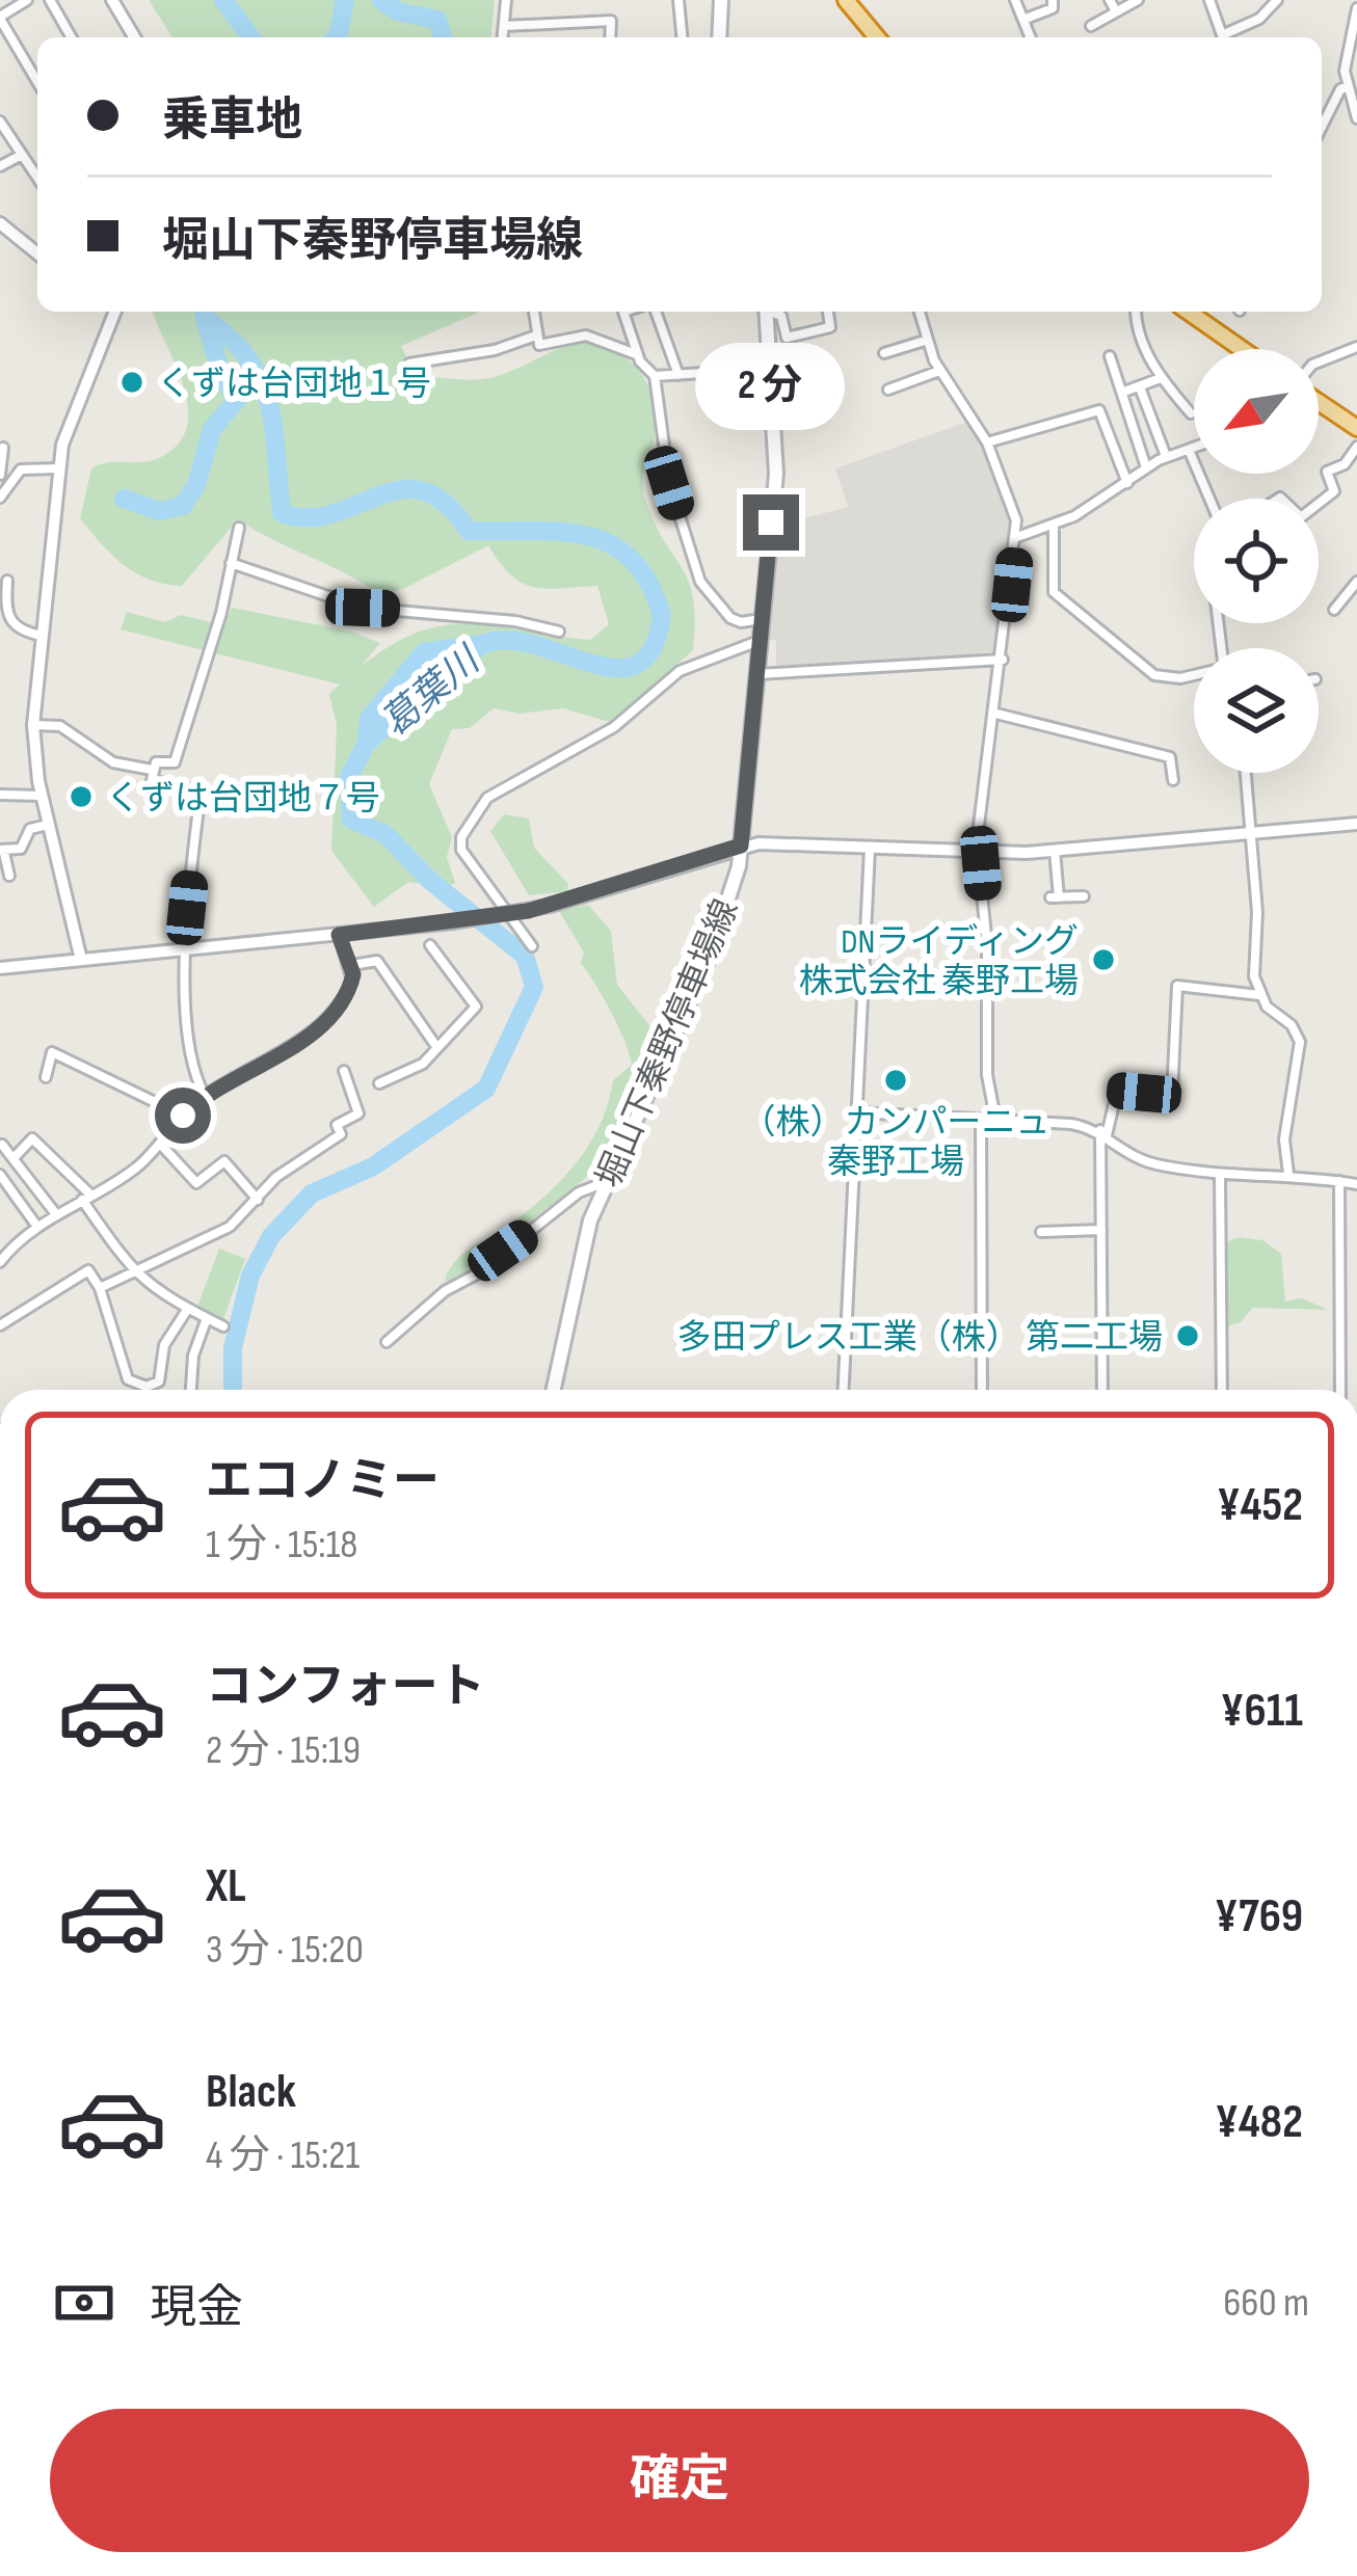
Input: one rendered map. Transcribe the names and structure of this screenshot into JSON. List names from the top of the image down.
{
  "streets": {
    "main road": ["堀山下秦野停車場線"]
  },
  "water": ["葛葉川"],
  "places": [
    "くずは台団地１号",
    "くずは台団地７号",
    "DNライディング 株式会社 秦野工場",
    "（株）カンパーニュ 秦野工場",
    "多田プレス工業（株） 第二工場"
  ],
  "north": "bottom left",
  "page": {
    "banner": ["乗車地", "堀山下秦野停車場線"],
    "bubble": "2 分",
    "list": [
      {
        "name": "エコノミー",
        "note": "1 分 · 15:18",
        "value": "¥452"
      },
      {
        "name": "コンフォート",
        "note": "2 分 · 15:19",
        "value": "¥611"
      },
      {
        "name": "XL",
        "note": "3 分 · 15:20",
        "value": "¥769"
      },
      {
        "name": "Black",
        "note": "4 分 · 15:21",
        "value": "¥482"
      }
    ],
    "pay": ["現金", "660 m"],
    "buttons": "確定"
  }
}
